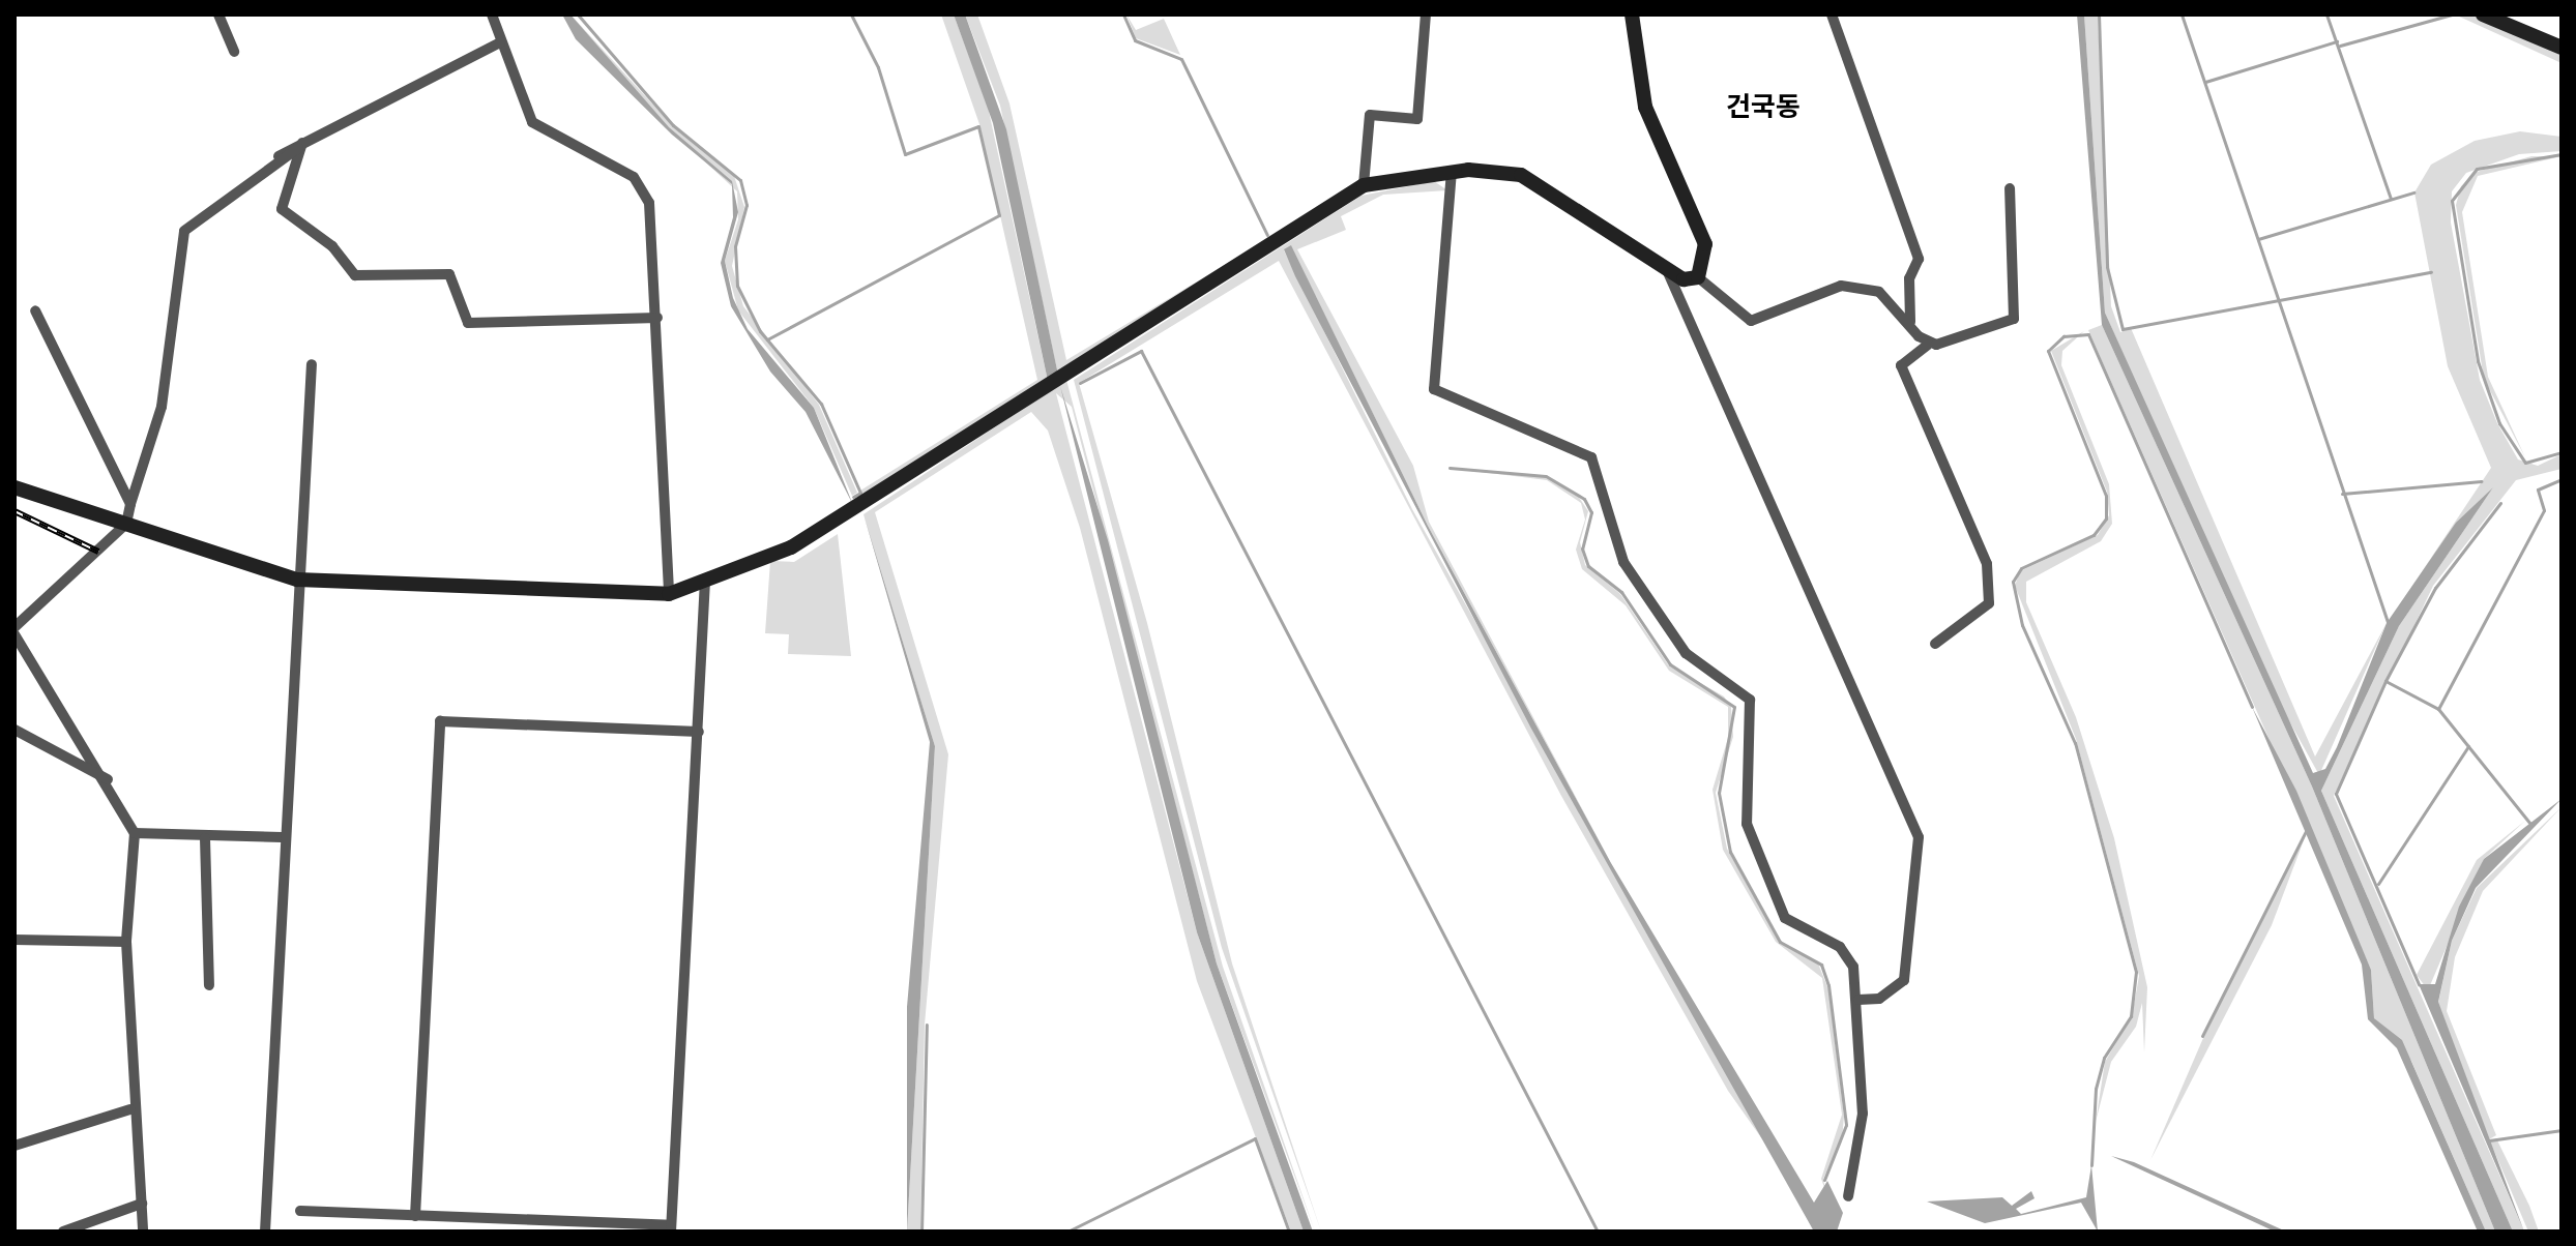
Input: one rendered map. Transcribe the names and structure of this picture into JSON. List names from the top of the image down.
{
  "districts": ["건국동"]
}
